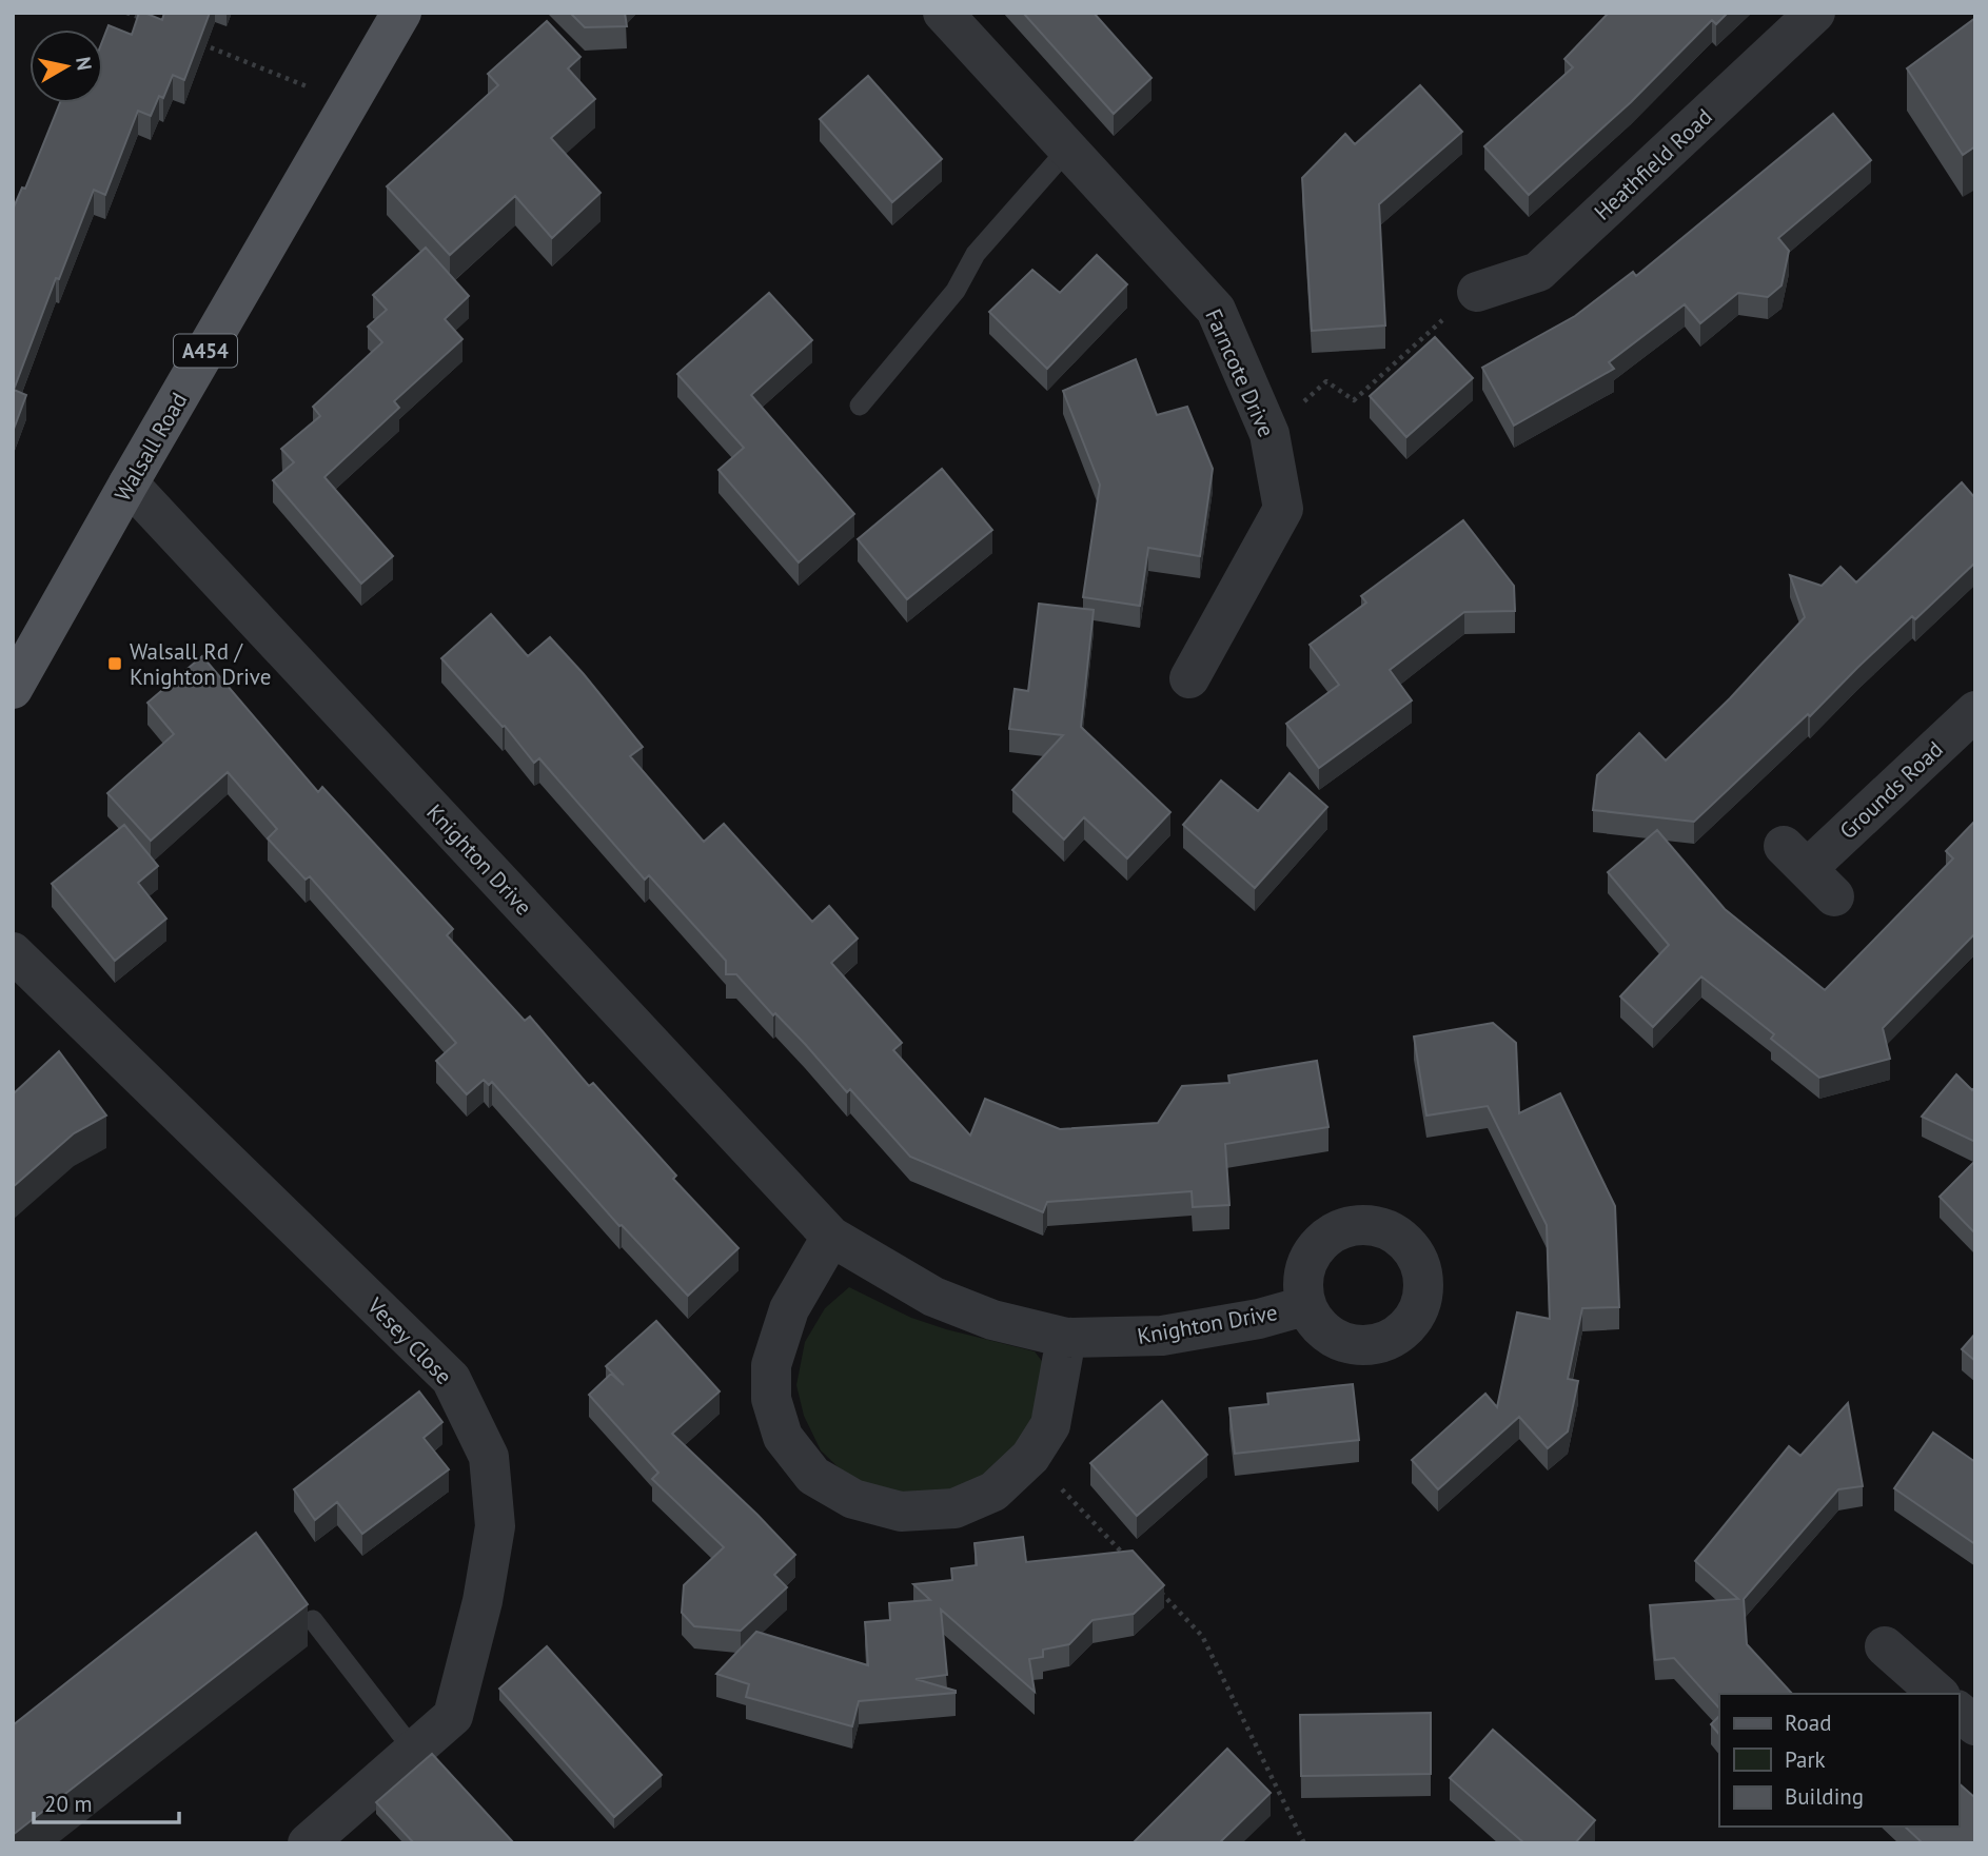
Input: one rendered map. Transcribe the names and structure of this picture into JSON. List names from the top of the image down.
{
  "streets": {
    "main road": ["A454", "Walsall Road"],
    "street": [
      "Heathfield Road",
      "Farncote Drive",
      "Grounds Road",
      "Knighton Drive",
      "Vesey Close"
    ]
  },
  "crossings": [
    ["Walsall Road", "Knighton Drive"]
  ],
  "places": {
    "transit": ["Walsall Rd / Knighton Drive"]
  },
  "legend": ["Road", "Park", "Building"],
  "scale_bar": "20 m",
  "north": "right"
}
